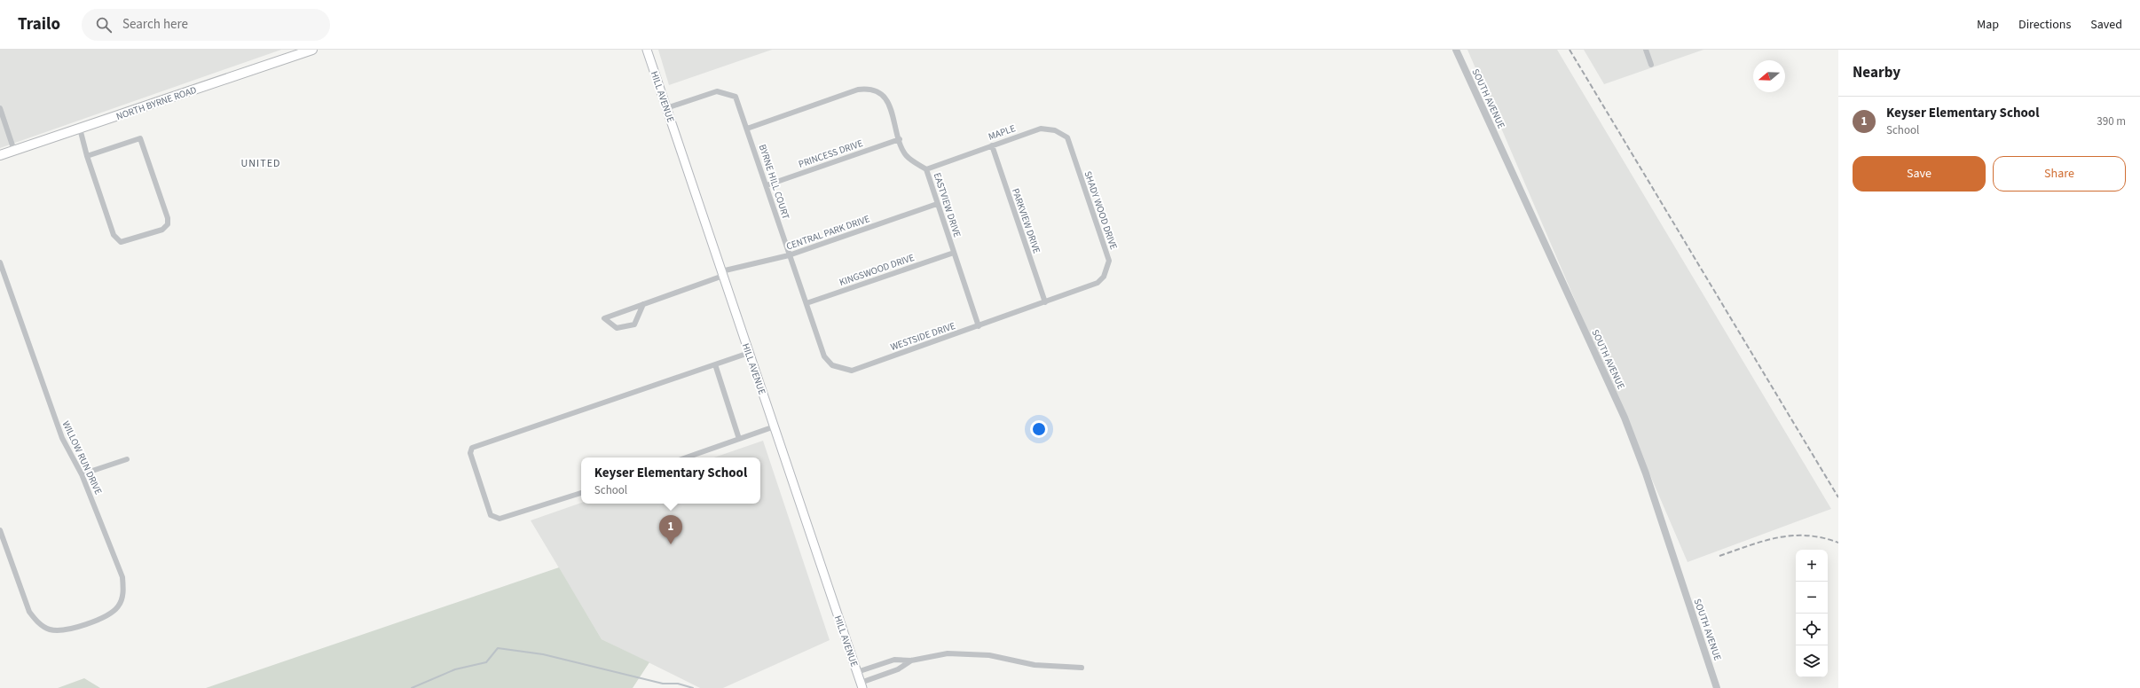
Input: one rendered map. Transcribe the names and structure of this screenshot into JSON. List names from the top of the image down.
{
  "streets": {
    "main road": ["HILL AVENUE", "NORTH BYRNE ROAD"],
    "street": [
      "SOUTH AVENUE",
      "MAPLE",
      "PRINCESS DRIVE",
      "BYRNE HILL COURT",
      "EASTVIEW DRIVE",
      "SHADY WOOD DRIVE",
      "PARKVIEW DRIVE",
      "CENTRAL PARK DRIVE",
      "KINGSWOOD DRIVE",
      "WESTSIDE DRIVE",
      "WILLOW RUN DRIVE"
    ]
  },
  "crossings": [
    ["HILL AVENUE", "BYRNE HILL COURT"],
    ["HILL AVENUE", "CENTRAL PARK DRIVE"],
    ["MAPLE", "EASTVIEW DRIVE"],
    ["MAPLE", "SHADY WOOD DRIVE"],
    ["MAPLE", "PARKVIEW DRIVE"],
    ["PRINCESS DRIVE", "BYRNE HILL COURT"],
    ["PRINCESS DRIVE", "EASTVIEW DRIVE"],
    ["BYRNE HILL COURT", "EASTVIEW DRIVE"],
    ["BYRNE HILL COURT", "CENTRAL PARK DRIVE"],
    ["BYRNE HILL COURT", "KINGSWOOD DRIVE"],
    ["BYRNE HILL COURT", "WESTSIDE DRIVE"],
    ["EASTVIEW DRIVE", "CENTRAL PARK DRIVE"],
    ["EASTVIEW DRIVE", "KINGSWOOD DRIVE"],
    ["EASTVIEW DRIVE", "WESTSIDE DRIVE"],
    ["SHADY WOOD DRIVE", "PARKVIEW DRIVE"],
    ["SHADY WOOD DRIVE", "WESTSIDE DRIVE"],
    ["PARKVIEW DRIVE", "WESTSIDE DRIVE"]
  ],
  "districts": ["UNITED"],
  "north": "left",
  "page": {
    "header": "Trailo",
    "search": "Search here",
    "nav": ["Map", "Directions", "Saved"],
    "heading": "Nearby",
    "list": [
      {
        "mark": "1",
        "name": "Keyser Elementary School",
        "note": "School",
        "value": "390 m"
      }
    ],
    "buttons": ["Save", "Share"],
    "popup": ["Keyser Elementary School", "School"],
    "pins": "1",
    "map_buttons": ["+", "−"]
  }
}
